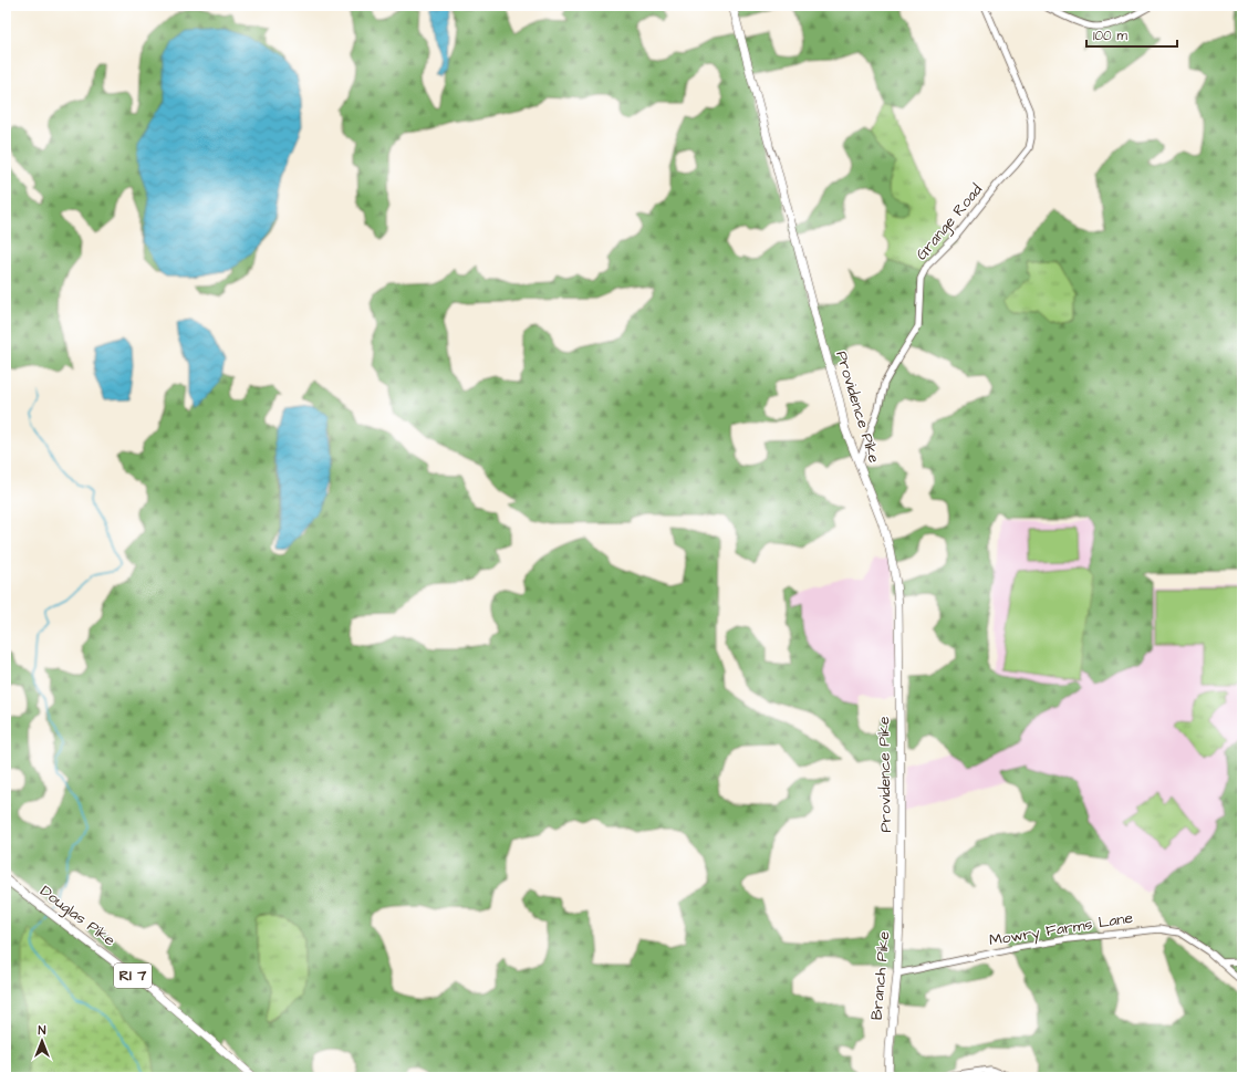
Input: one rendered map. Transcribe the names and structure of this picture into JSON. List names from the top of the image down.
{
  "streets": {
    "main road": [
      "Providence Pike",
      "Douglas Pike",
      "RI 7",
      "Branch Pike"
    ],
    "street": ["Grange Road", "Mowry Farms Lane"]
  },
  "crossings": [
    ["Grange Road", "Providence Pike"],
    ["Providence Pike", "Branch Pike"],
    ["Mowry Farms Lane", "Branch Pike"]
  ],
  "scale_bar": "100 m",
  "north": "top"
}
